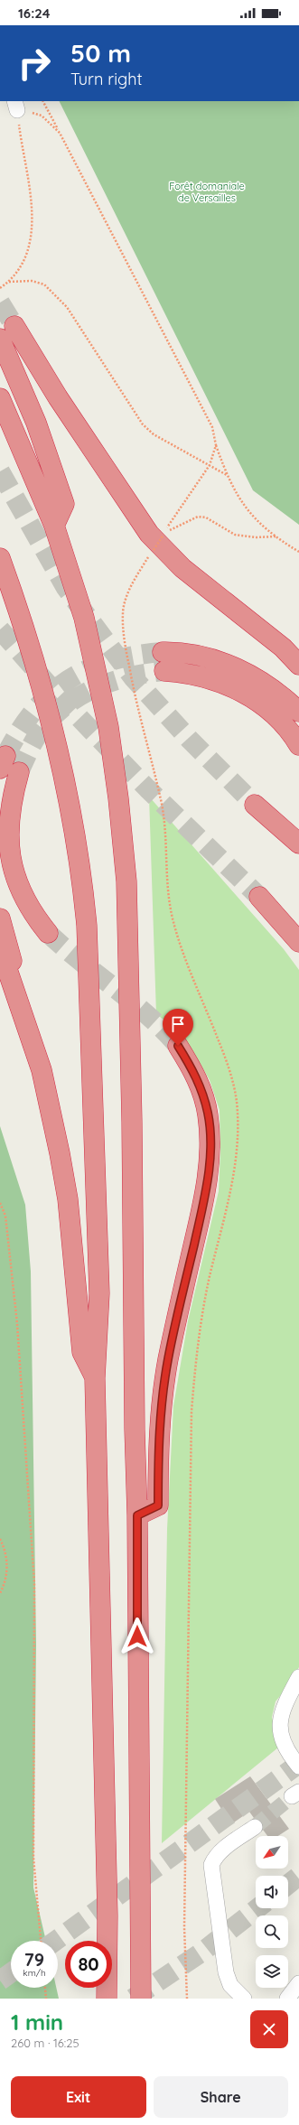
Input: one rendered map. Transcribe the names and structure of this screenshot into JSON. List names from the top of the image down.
{
  "parks": ["Forêt domaniale de Versailles"],
  "north": "bottom left",
  "page": {
    "status": "16:24",
    "turn": ["50 m", "Turn right"],
    "speed": "79 km/h",
    "limit": "80",
    "heading": ["1 min", "260 m · 16:25"],
    "buttons": ["Exit", "Share"]
  }
}
